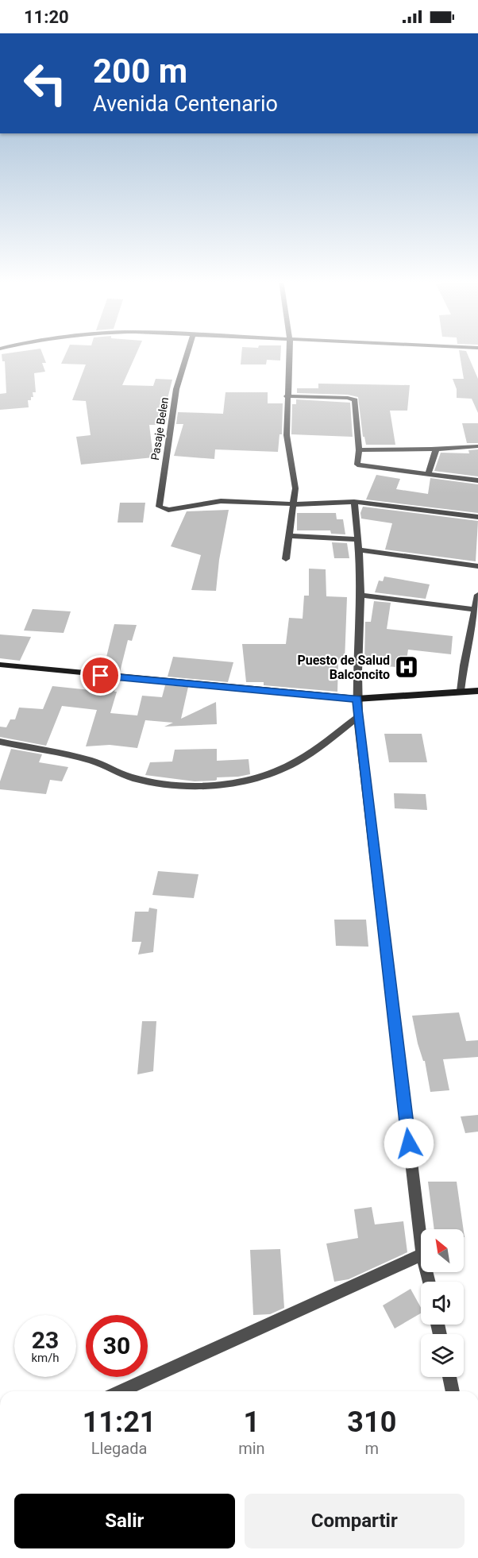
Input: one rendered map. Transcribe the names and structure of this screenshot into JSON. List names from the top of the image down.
{
  "streets": {
    "street": ["Pasaje Belen"]
  },
  "places": {
    "hospital": ["Puesto de Salud Balconcito"]
  },
  "north": "top left",
  "page": {
    "status": "11:20",
    "turn": ["200 m", "Avenida Centenario"],
    "speed": "23 km/h",
    "limit": "30",
    "eta": [
      "11:21",
      "Llegada",
      "1",
      "min",
      "310",
      "m"
    ],
    "buttons": ["Salir", "Compartir"]
  }
}
